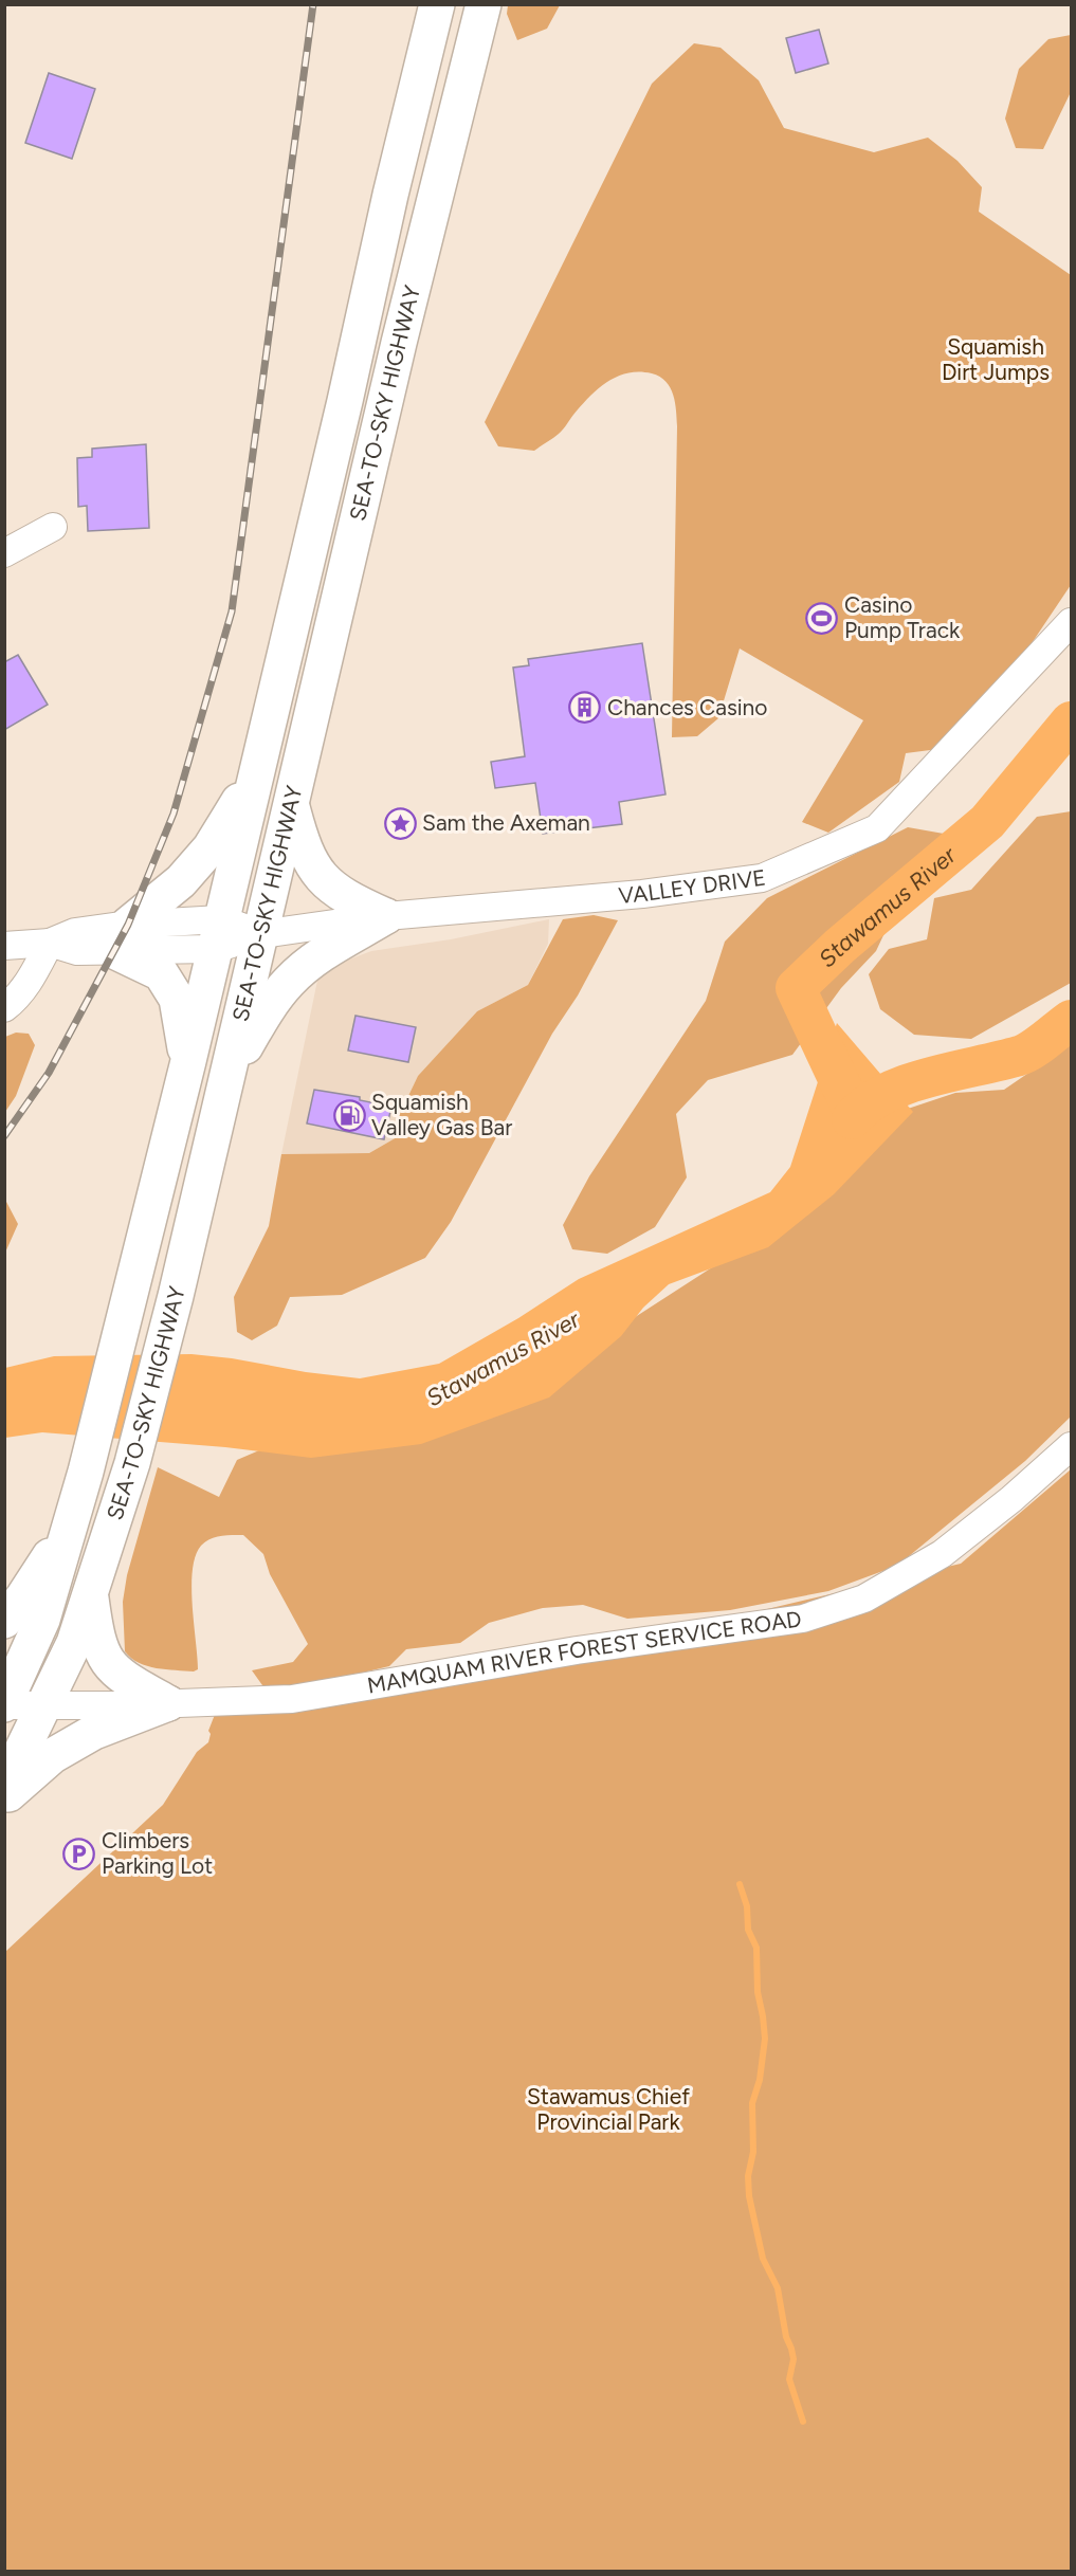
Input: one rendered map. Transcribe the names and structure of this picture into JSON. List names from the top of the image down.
{
  "streets": {
    "highway": ["SEA-TO-SKY HIGHWAY"],
    "street": ["VALLEY DRIVE", "MAMQUAM RIVER FOREST SERVICE ROAD"]
  },
  "crossings": [
    ["SEA-TO-SKY HIGHWAY", "VALLEY DRIVE"],
    ["SEA-TO-SKY HIGHWAY", "MAMQUAM RIVER FOREST SERVICE ROAD"]
  ],
  "water": ["Stawamus River"],
  "parks": ["Squamish Dirt Jumps", "Stawamus Chief Provincial Park"],
  "places": {
    "sports": ["Casino Pump Track"],
    "building": ["Chances Casino"],
    "place": ["Sam the Axeman"],
    "fuel station": ["Squamish Valley Gas Bar"],
    "parking": ["Climbers Parking Lot"]
  }
}
